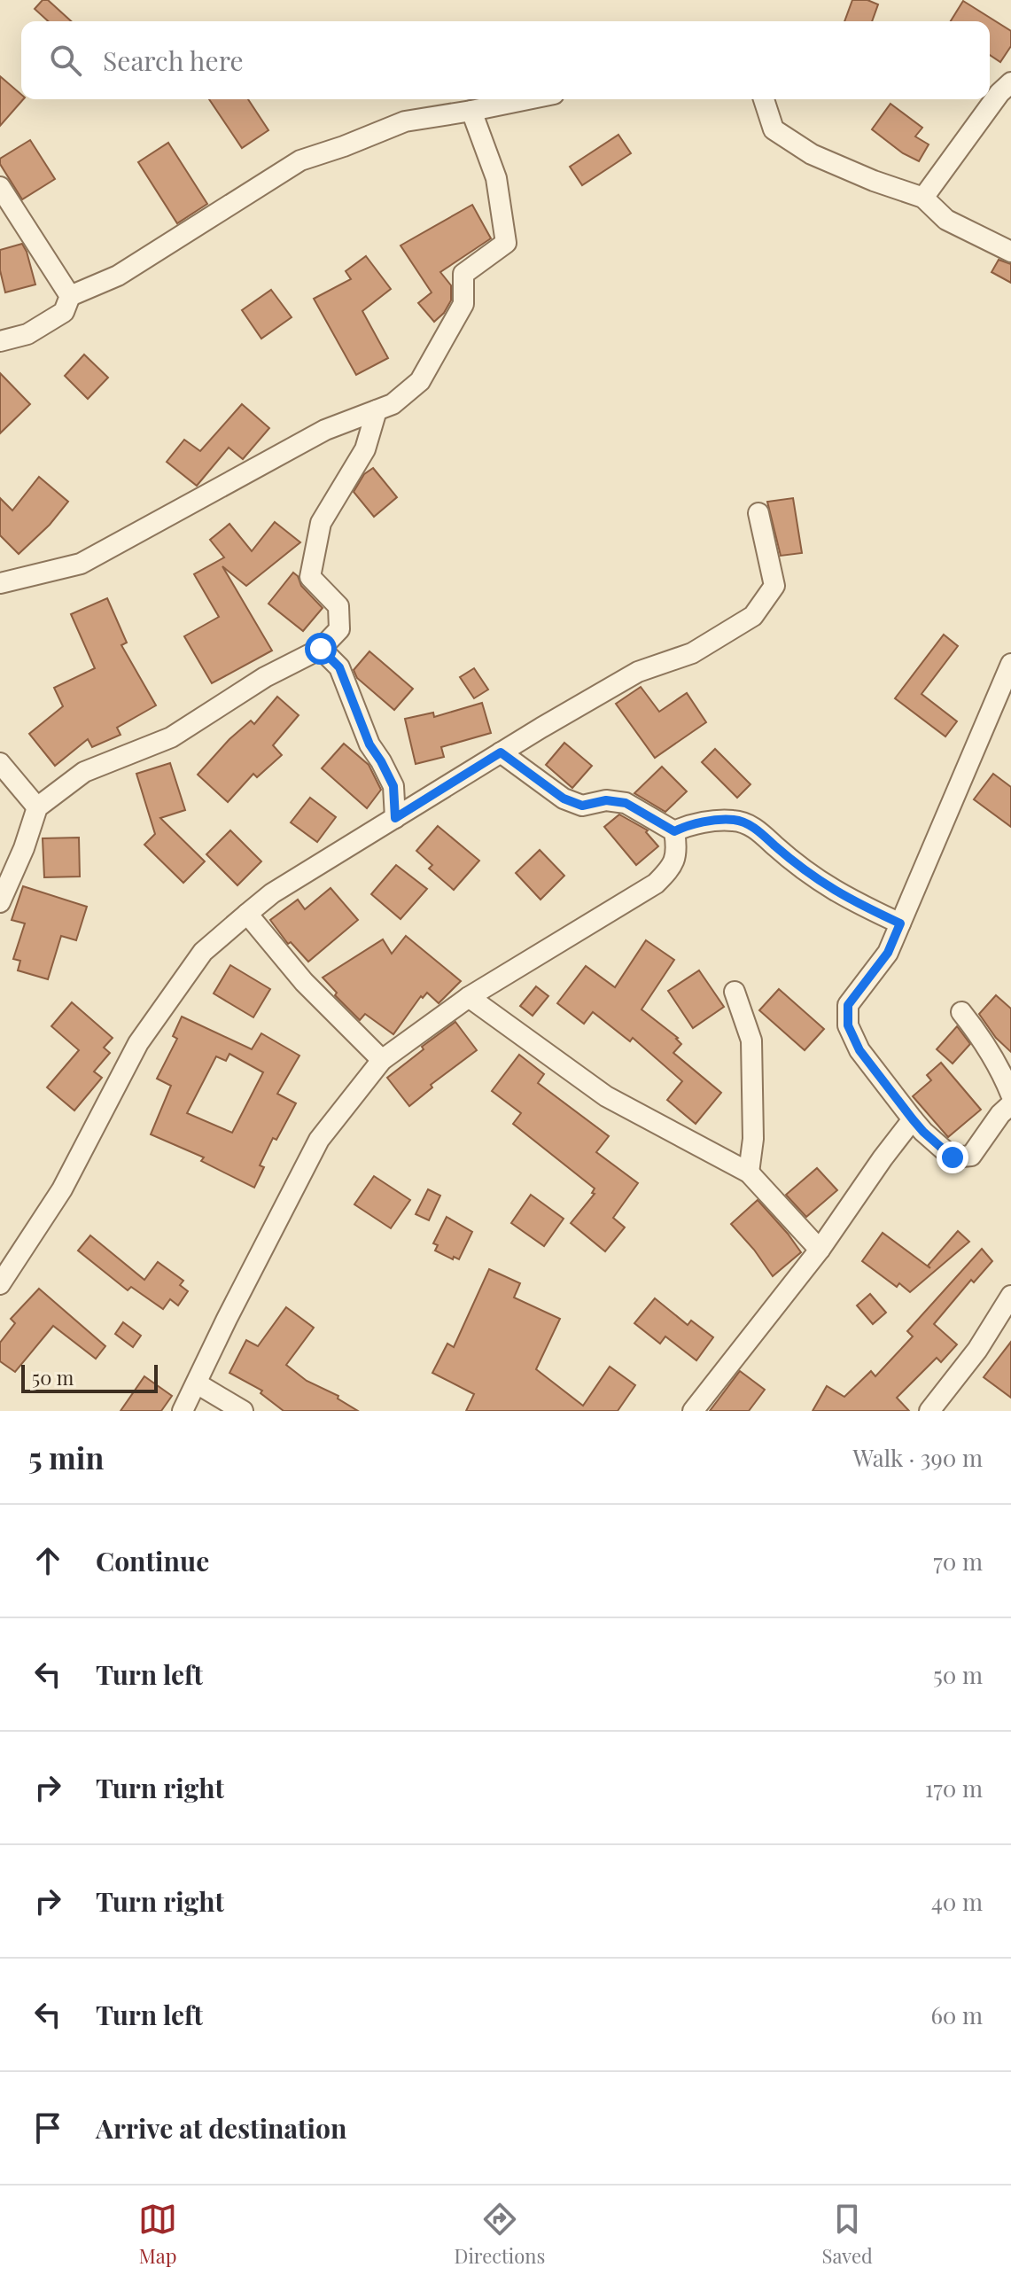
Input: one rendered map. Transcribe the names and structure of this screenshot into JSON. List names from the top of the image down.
{
  "scale_bar": "50 m",
  "page": {
    "search": "Search here",
    "scale": "50 m",
    "heading": ["5 min", "Walk · 390 m"],
    "list": [
      ["Continue", "70 m"],
      ["Turn left", "50 m"],
      ["Turn right", "170 m"],
      ["Turn right", "40 m"],
      ["Turn left", "60 m"],
      "Arrive at destination"
    ],
    "nav": ["Map", "Directions", "Saved"]
  }
}
